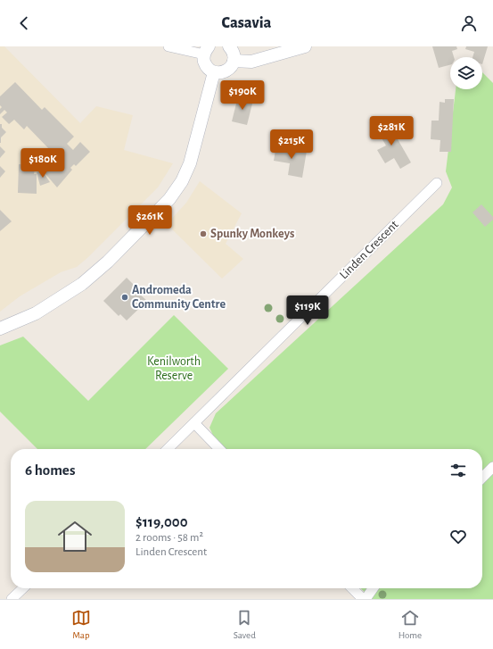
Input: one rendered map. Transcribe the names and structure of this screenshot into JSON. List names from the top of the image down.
{
  "streets": {
    "street": ["Linden Crescent"]
  },
  "parks": ["Kenilworth Reserve"],
  "places": ["Spunky Monkeys", "Andromeda Community Centre"],
  "page": {
    "header": "Casavia",
    "price": [
      "$190K",
      "$281K",
      "$215K",
      "$180K",
      "$261K",
      "$119K"
    ],
    "heading": "6 homes",
    "list": [
      {
        "name": "$119,000",
        "note": "2 rooms · 58 m² · Linden Crescent"
      }
    ],
    "tabs": ["Map", "Saved", "Home"]
  }
}
